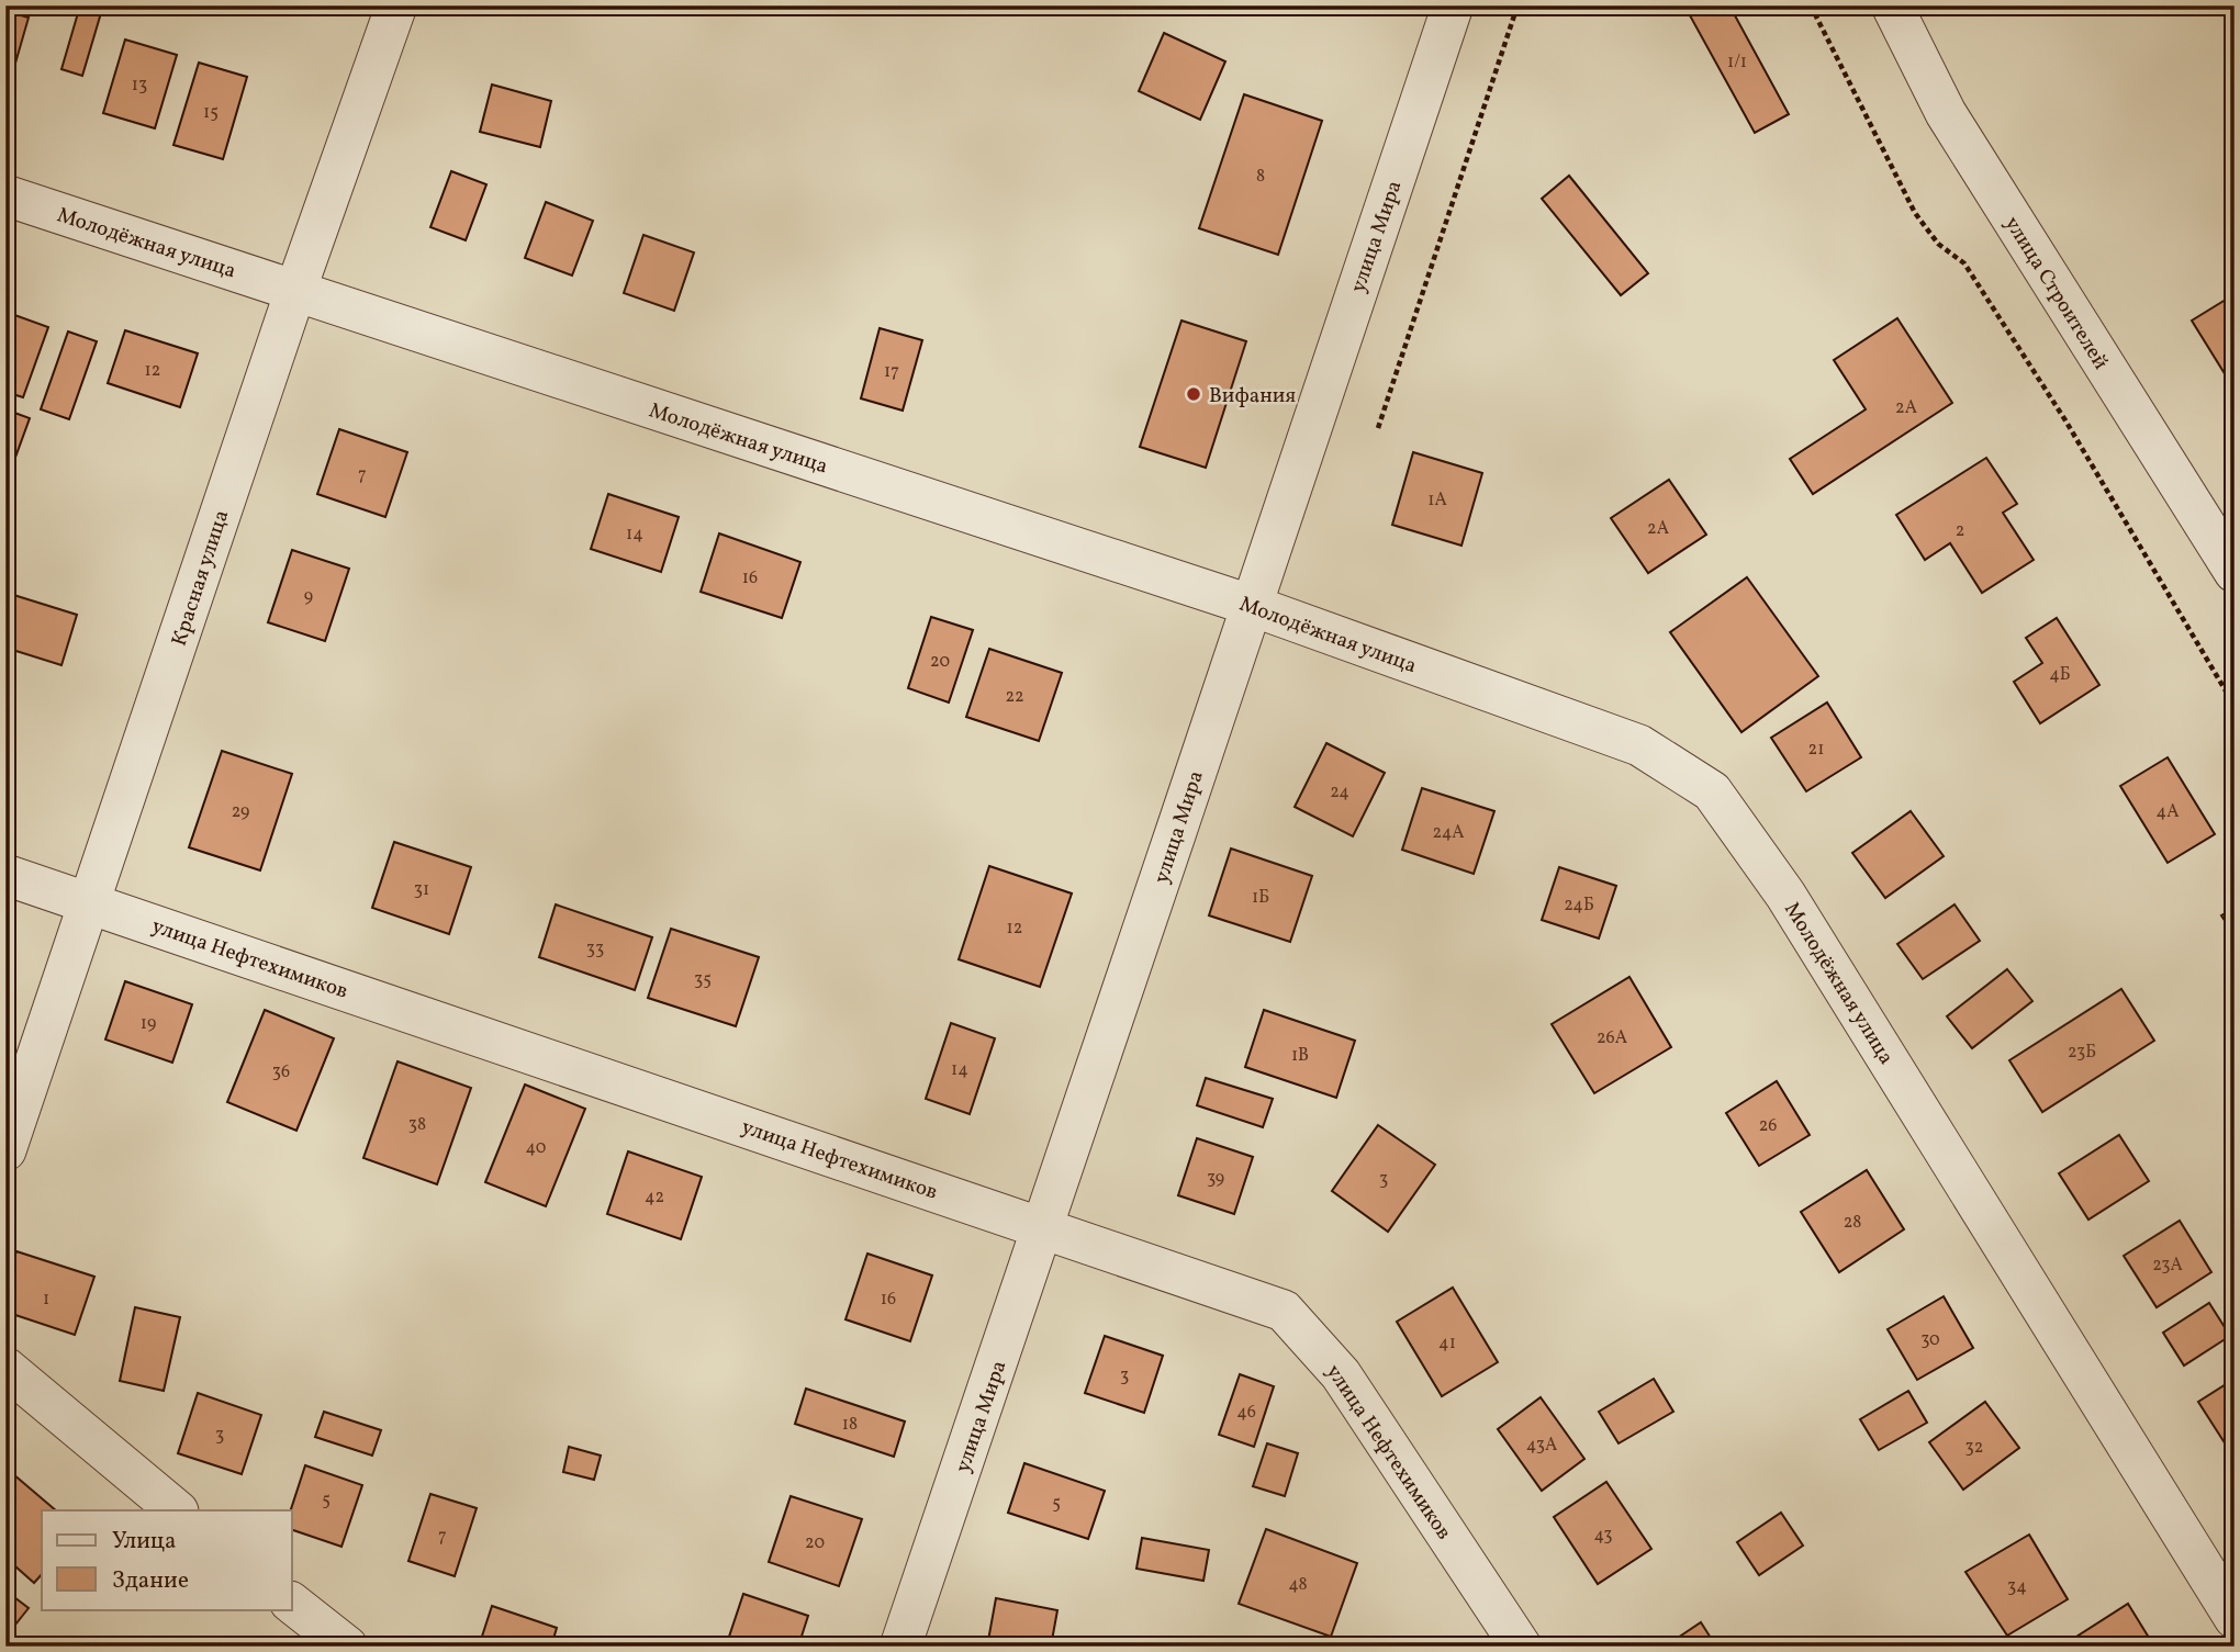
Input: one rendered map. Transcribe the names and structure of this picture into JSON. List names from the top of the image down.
{
  "streets": {
    "street": [
      "улица Мира",
      "Молодёжная улица",
      "улица Строителей",
      "Красная улица",
      "улица Нефтехимиков"
    ]
  },
  "crossings": [
    ["улица Мира", "Молодёжная улица"],
    ["улица Мира", "улица Нефтехимиков"],
    ["Молодёжная улица", "Красная улица"],
    ["Красная улица", "улица Нефтехимиков"]
  ],
  "places": ["Вифания"],
  "house_numbers": [
    "1/1",
    "13",
    "15",
    "8",
    "12",
    "17",
    "2А",
    "7",
    "1А",
    "2А",
    "2",
    "14",
    "16",
    "9",
    "20",
    "4Б",
    "22",
    "21",
    "24",
    "29",
    "4А",
    "24А",
    "31",
    "1Б",
    "24Б",
    "12",
    "33",
    "35",
    "19",
    "26А",
    "23Б",
    "1В",
    "14",
    "36",
    "38",
    "26",
    "40",
    "39",
    "3",
    "42",
    "28",
    "23А",
    "1",
    "16",
    "30",
    "41",
    "3",
    "46",
    "18",
    "3",
    "43А",
    "32",
    "5",
    "5",
    "43",
    "7",
    "20",
    "48",
    "34"
  ],
  "legend": ["Улица", "Здание"]
}
